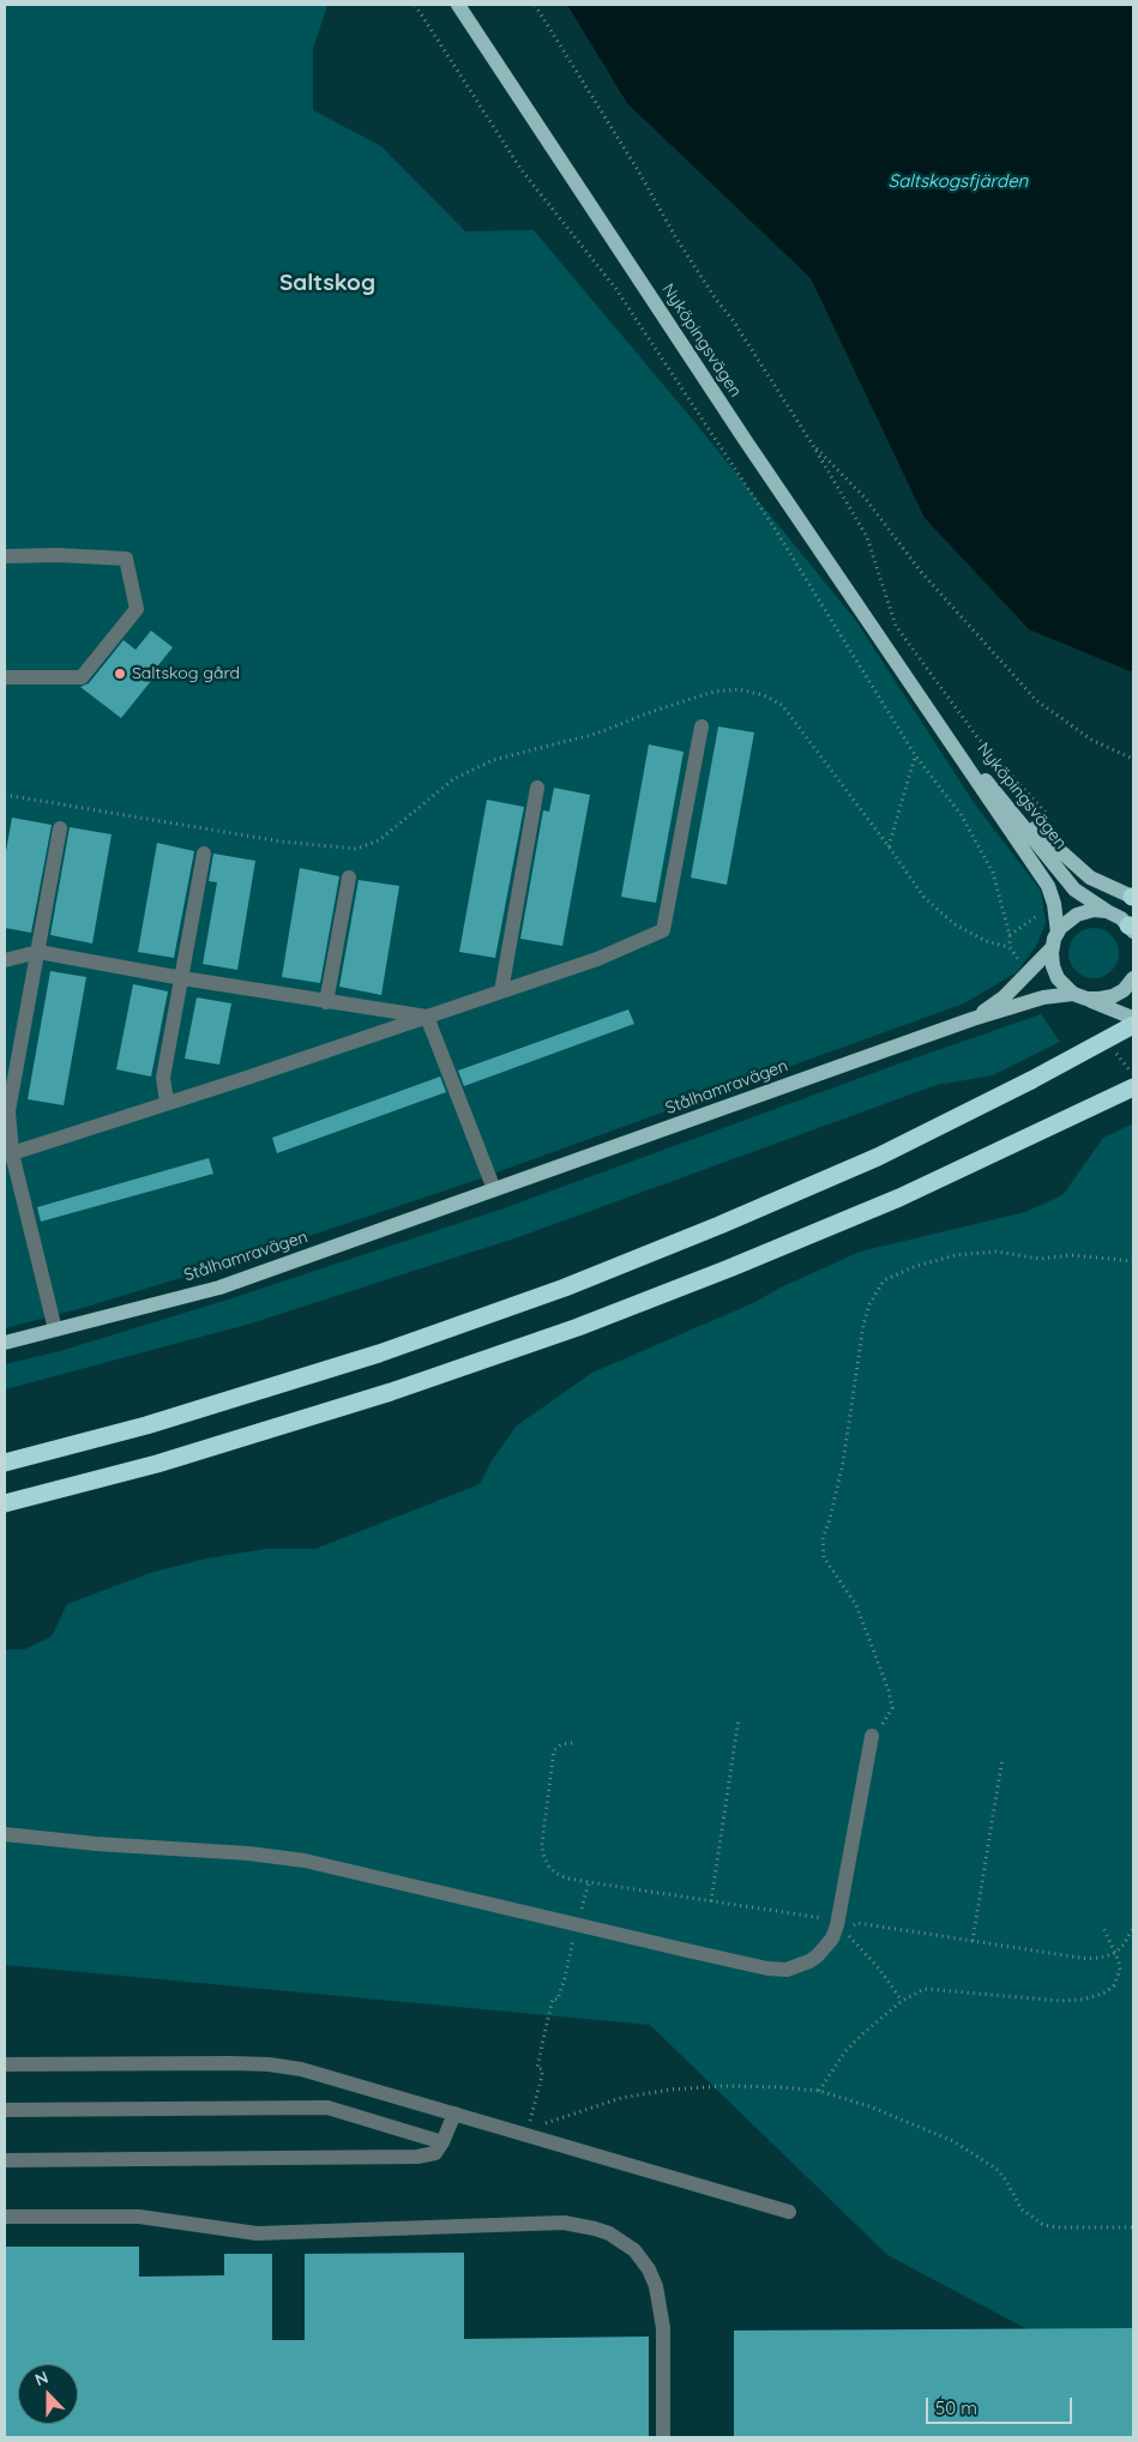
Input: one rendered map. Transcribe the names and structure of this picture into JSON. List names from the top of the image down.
{
  "streets": {
    "main road": ["Nyköpingsvägen", "Stålhamravägen"]
  },
  "crossings": [
    ["Nyköpingsvägen", "Stålhamravägen"]
  ],
  "districts": ["Saltskog"],
  "water": ["Saltskogsfjärden"],
  "places": ["Saltskog gård"],
  "scale_bar": "50 m",
  "north": "top"
}
